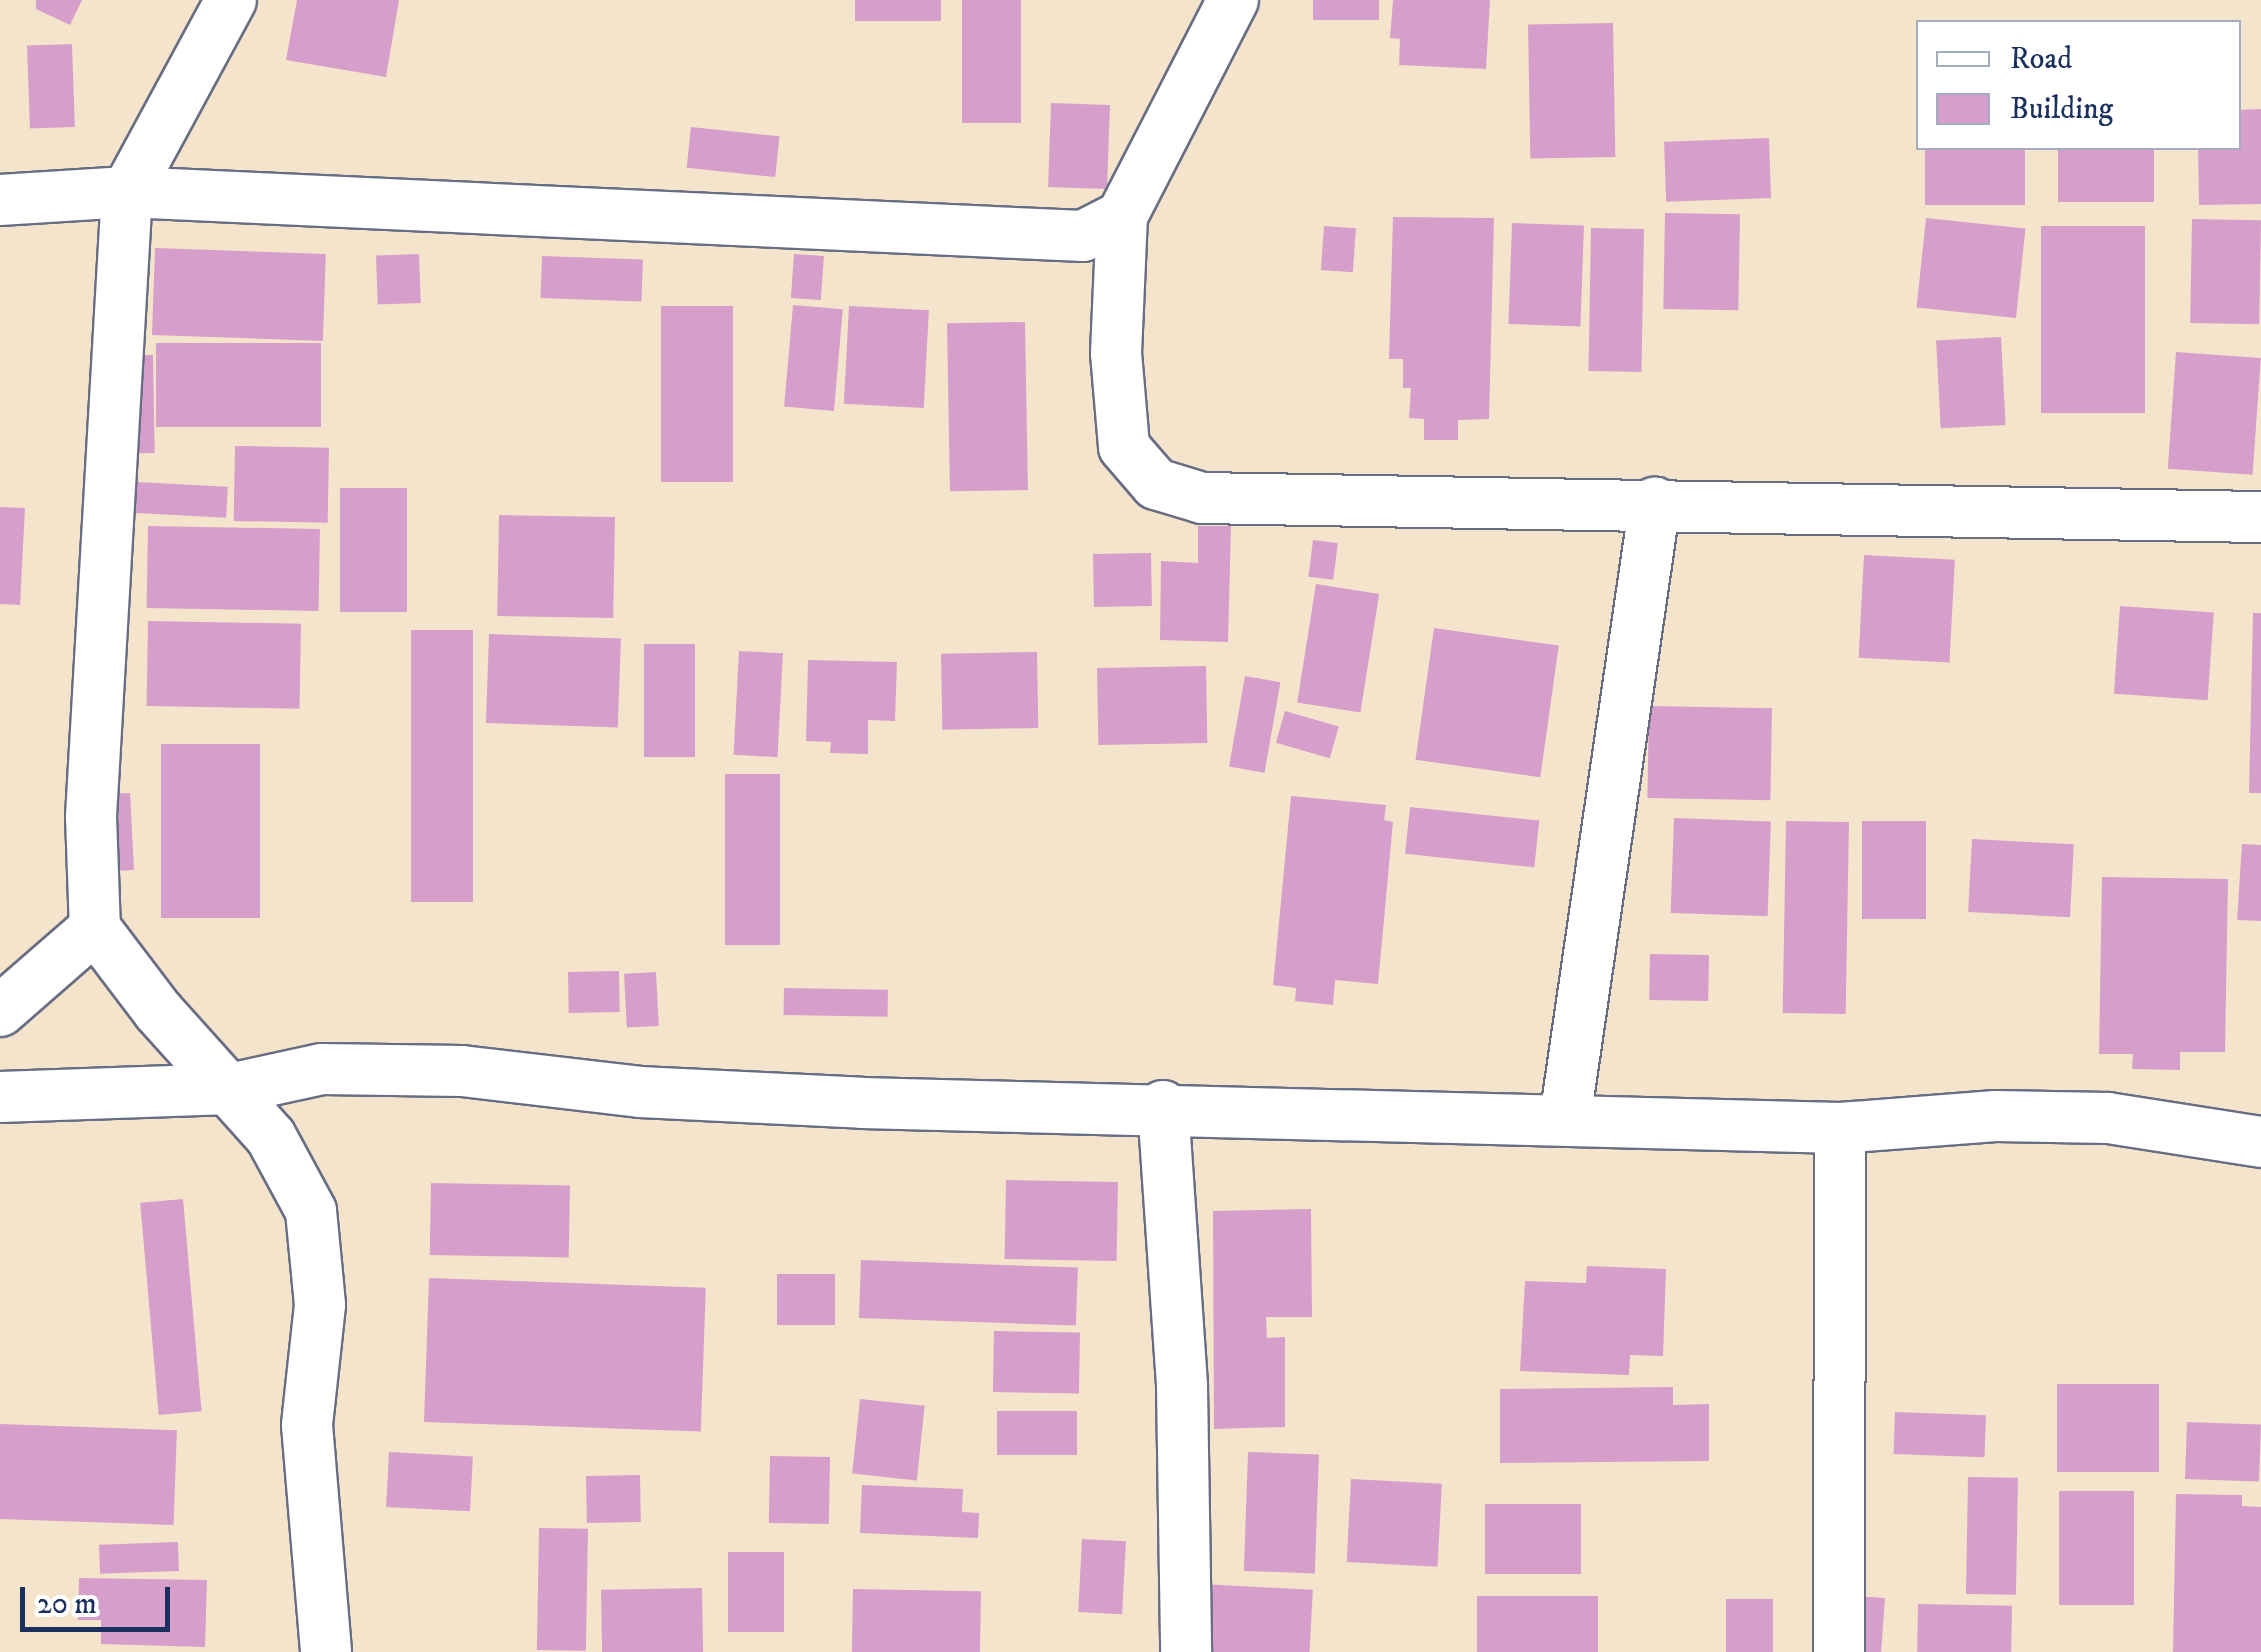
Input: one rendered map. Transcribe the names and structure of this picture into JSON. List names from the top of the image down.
{
  "legend": ["Road", "Building"],
  "scale_bar": "20 m"
}
